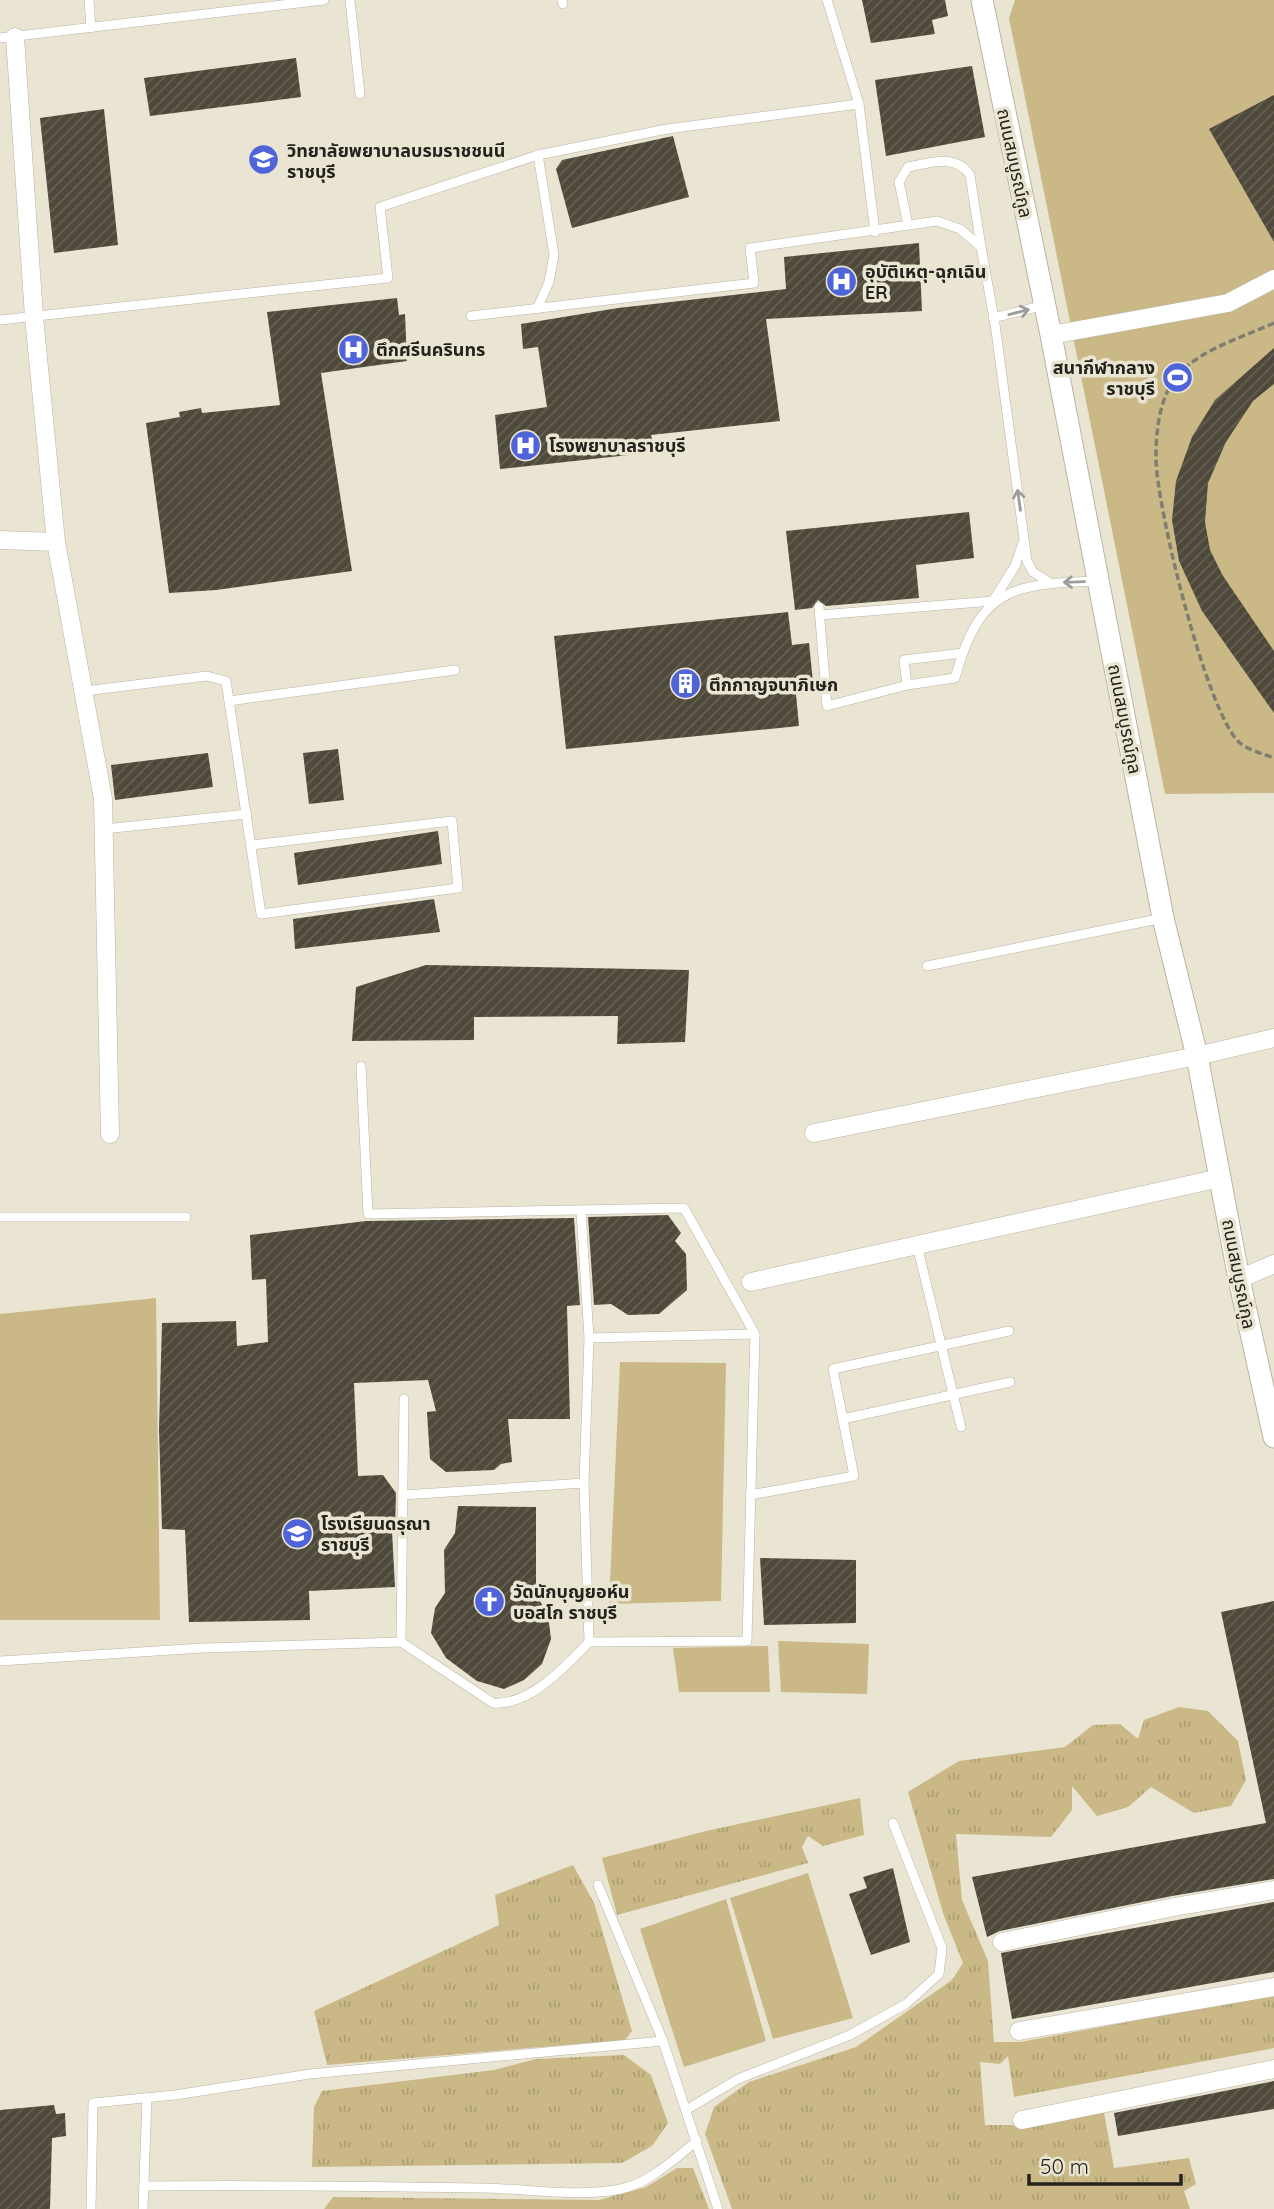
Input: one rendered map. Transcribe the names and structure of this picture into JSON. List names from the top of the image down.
{
  "streets": {
    "street": ["ถนนสมบูรณ์กูล"]
  },
  "places": {
    "school or university": ["วิทยาลัยพยาบาลบรมราชชนนี ราชบุรี", "โรงเรียนดรุณา ราชบุรี"],
    "hospital": ["อุบัติเหตุ-ฉุกเฉิน ER", "ตึกศรีนครินทร", "โรงพยาบาลราชบุรี"],
    "sports": ["สนากีฬากลาง ราชบุรี"],
    "building": ["ตึกกาญจนาภิเษก"],
    "church": ["วัดนักบุญยอห์น บอสโก ราชบุรี"]
  },
  "scale_bar": "50 m"
}
